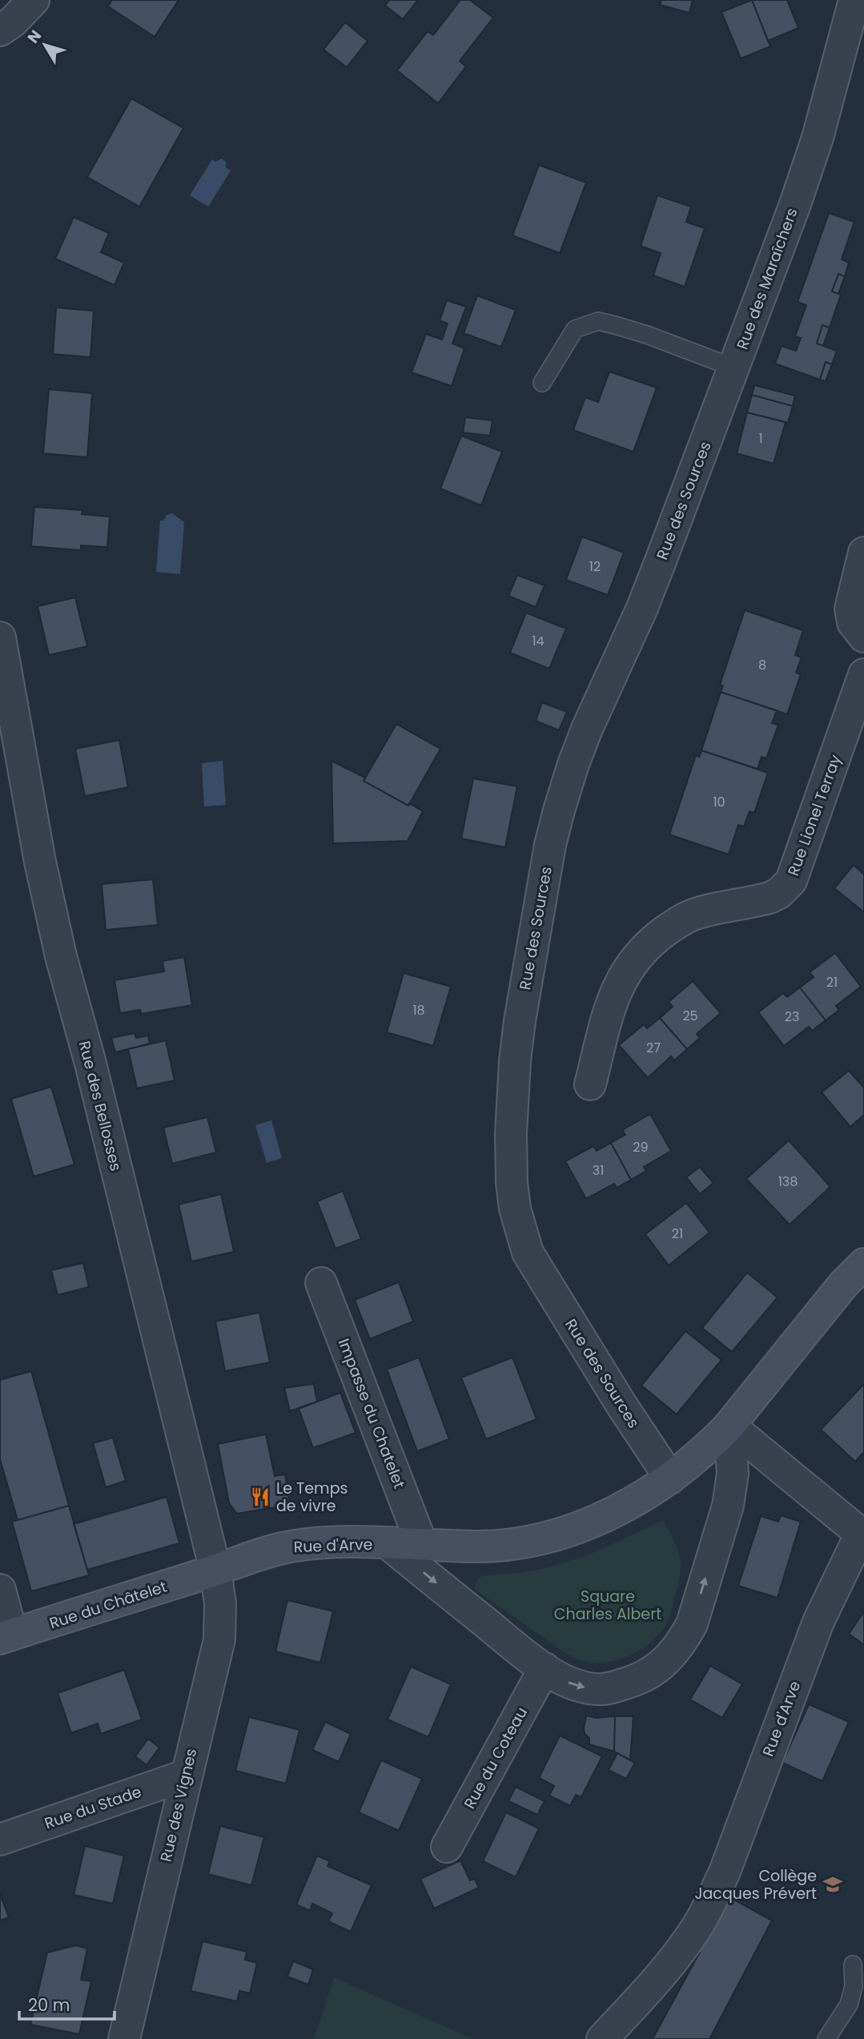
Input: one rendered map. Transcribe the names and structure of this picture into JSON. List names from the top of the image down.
{
  "streets": {
    "main road": ["Rue d'Arve", "Rue du Châtelet"],
    "street": [
      "Rue des Maraîchers",
      "Rue des Sources",
      "Rue Lionel Terray",
      "Rue des Bellosses",
      "Impasse du Chatelet",
      "Rue du Coteau",
      "Rue des Vignes",
      "Rue du Stade"
    ]
  },
  "crossings": [
    ["Rue des Maraîchers", "Rue des Sources"],
    ["Rue des Sources", "Rue d'Arve"],
    ["Rue des Bellosses", "Rue d'Arve"],
    ["Rue des Bellosses", "Rue du Châtelet"],
    ["Rue des Bellosses", "Rue des Vignes"],
    ["Impasse du Chatelet", "Rue d'Arve"],
    ["Rue d'Arve", "Rue du Châtelet"],
    ["Rue d'Arve", "Rue du Coteau"],
    ["Rue d'Arve", "Rue des Vignes"],
    ["Rue du Châtelet", "Rue des Vignes"],
    ["Rue des Vignes", "Rue du Stade"]
  ],
  "parks": ["Square Charles Albert"],
  "places": {
    "restaurant": ["Le Temps de vivre"],
    "school or university": ["Collège Jacques Prévert"]
  },
  "house_numbers": [
    "1",
    "12",
    "14",
    "8",
    "10",
    "21",
    "18",
    "25",
    "23",
    "27",
    "29",
    "31",
    "138",
    "21"
  ],
  "scale_bar": "20 m",
  "north": "top left"
}
